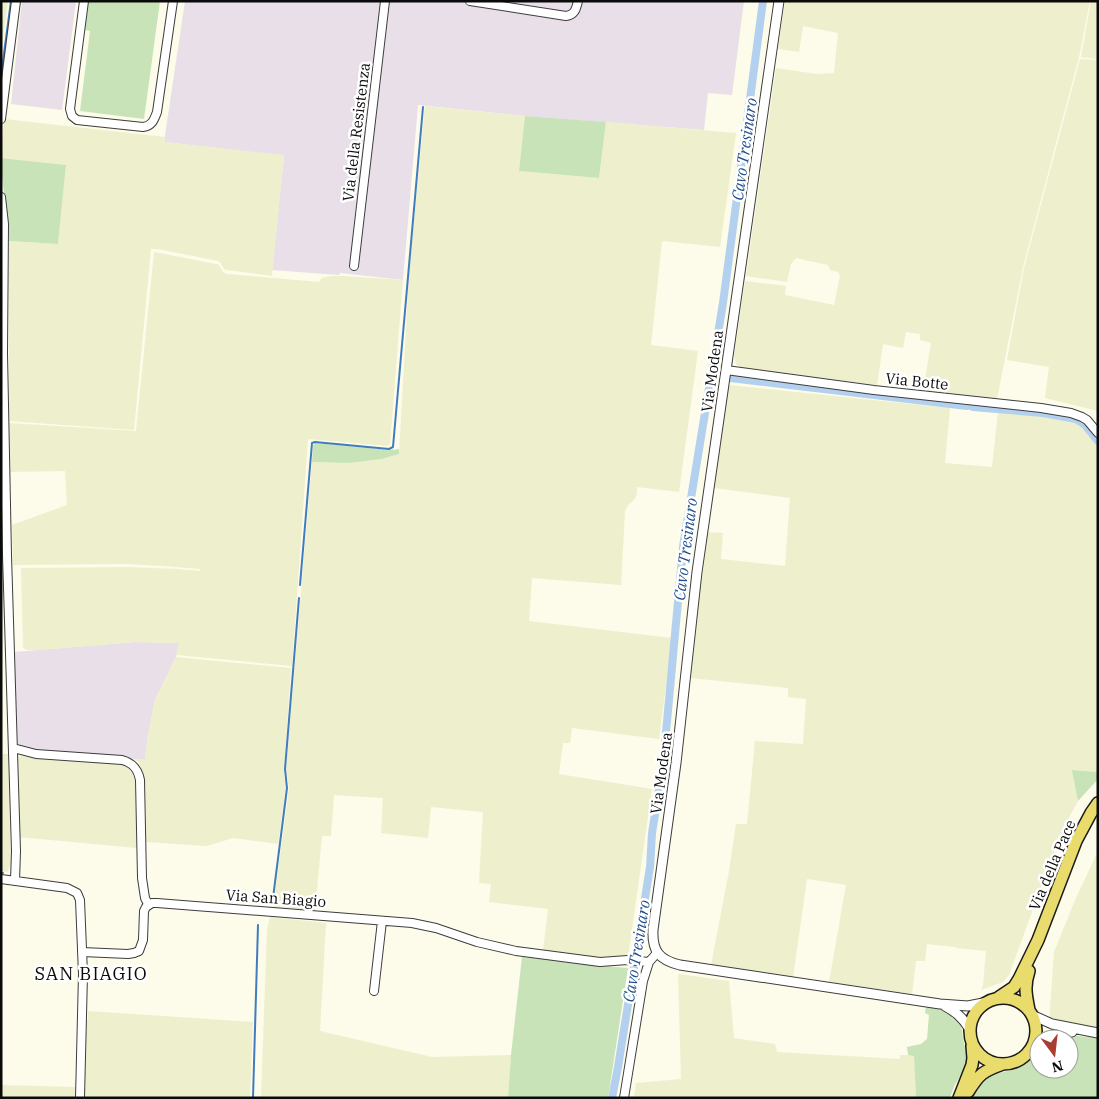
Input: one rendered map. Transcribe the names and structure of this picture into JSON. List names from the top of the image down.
{
  "streets": {
    "main road": ["Via della Pace"],
    "street": [
      "Via della Resistenza",
      "Via Modena",
      "Via Botte",
      "Via San Biagio"
    ]
  },
  "crossings": [
    ["Via Modena", "Via Botte"]
  ],
  "districts": ["SAN BIAGIO"],
  "water": ["Cavo Tresinaro"],
  "north": "bottom"
}
